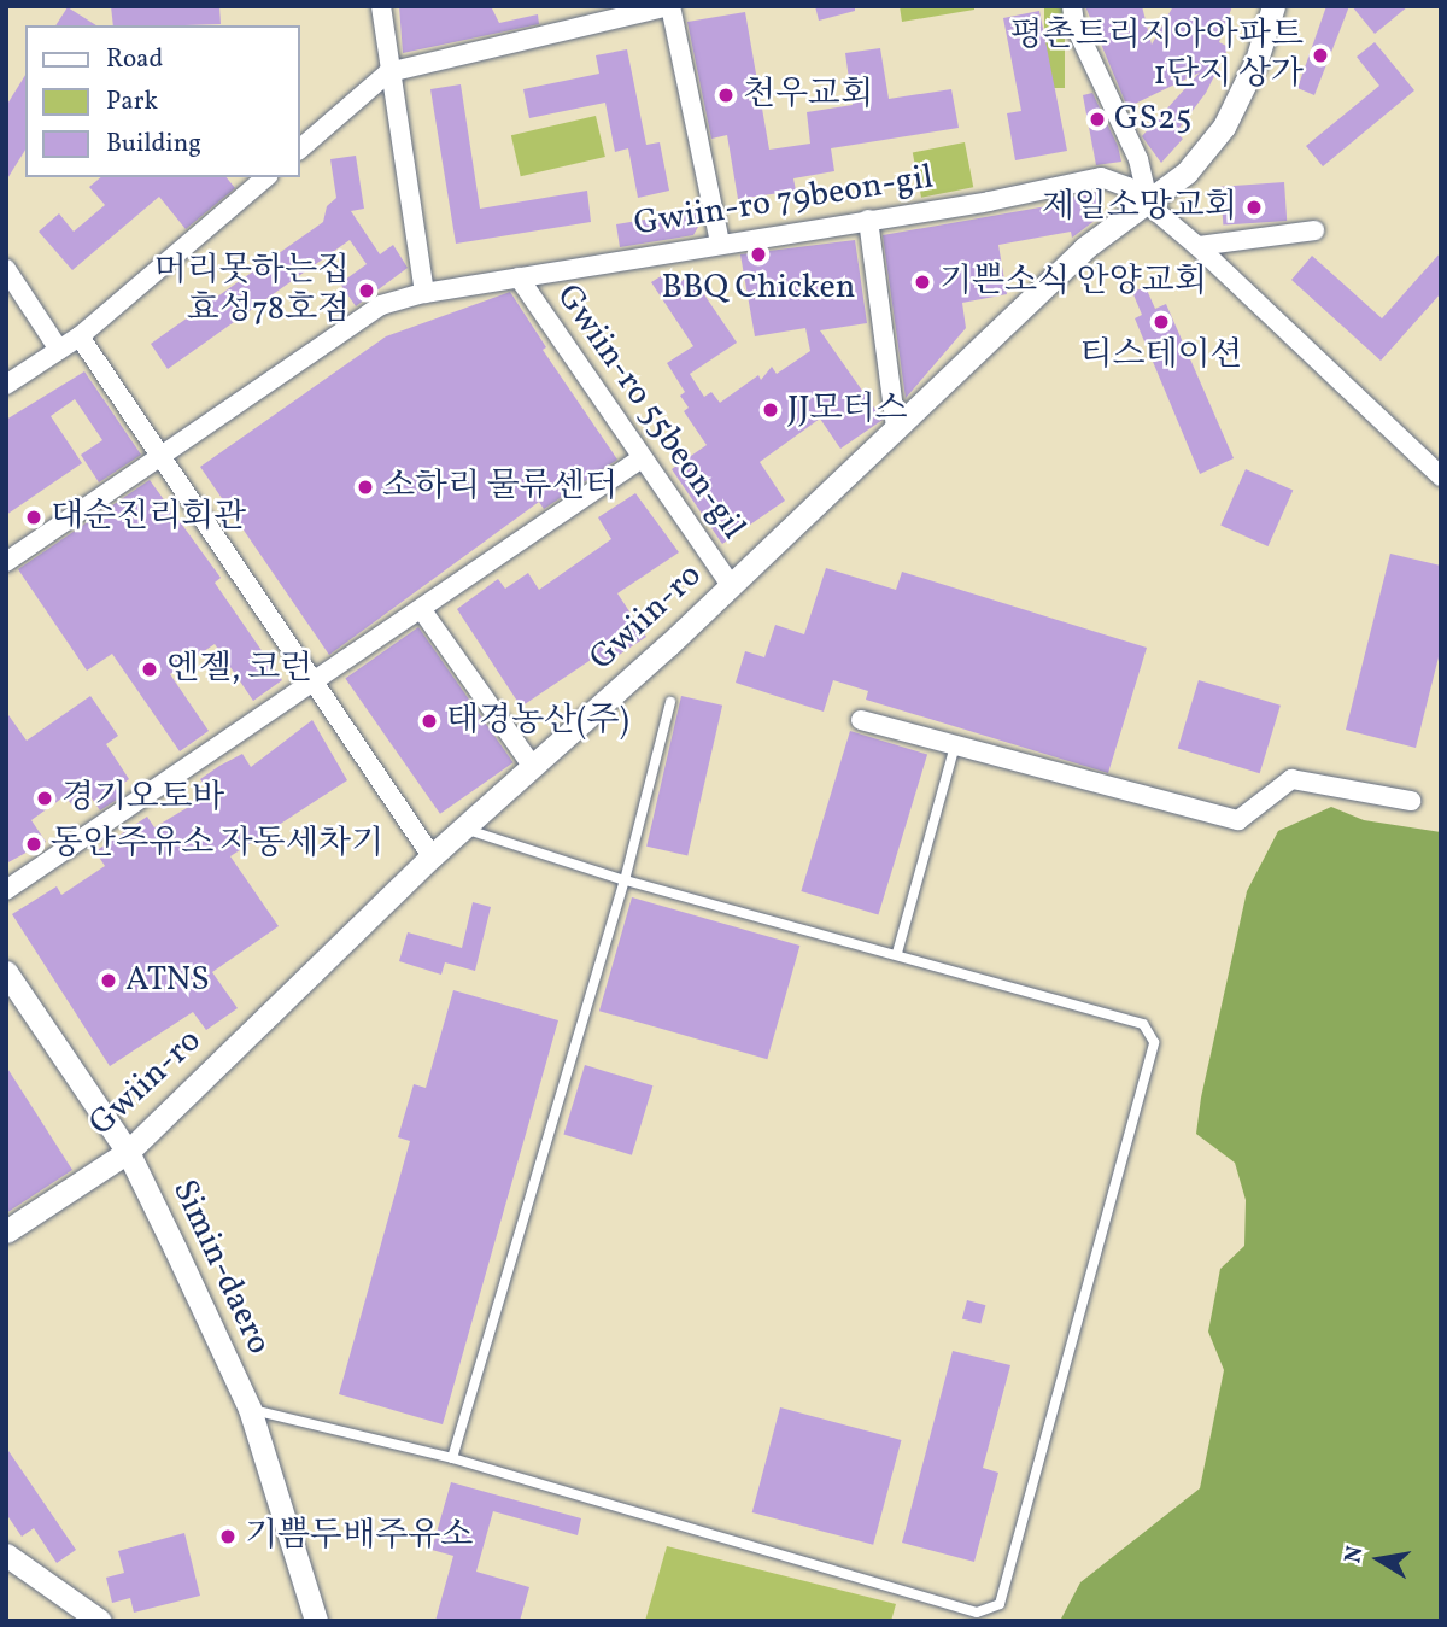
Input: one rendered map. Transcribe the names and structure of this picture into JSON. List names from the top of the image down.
{
  "streets": {
    "street": [
      "Gwiin-ro 79beon-gil",
      "Gwiin-ro 55beon-gil",
      "Gwiin-ro",
      "Simin-daero"
    ]
  },
  "crossings": [
    ["Gwiin-ro 79beon-gil", "Gwiin-ro 55beon-gil"],
    ["Gwiin-ro 79beon-gil", "Gwiin-ro"],
    ["Gwiin-ro 55beon-gil", "Gwiin-ro"],
    ["Gwiin-ro", "Simin-daero"]
  ],
  "places": [
    "평촌트리지아아파트 1단지 상가",
    "천우교회",
    "GS25",
    "제일소망교회",
    "BBQ Chicken",
    "기쁜소식 안양교회",
    "머리못하는집 효성78호점",
    "티스테이션",
    "JJ모터스",
    "소하리 물류센터",
    "대순진리회관",
    "엔젤, 코런",
    "태경농산(주)",
    "경기오토바",
    "동안주유소 자동세차기",
    "ATNS",
    "기쁨두배주유소"
  ],
  "legend": ["Road", "Park", "Building"],
  "north": "left"
}
